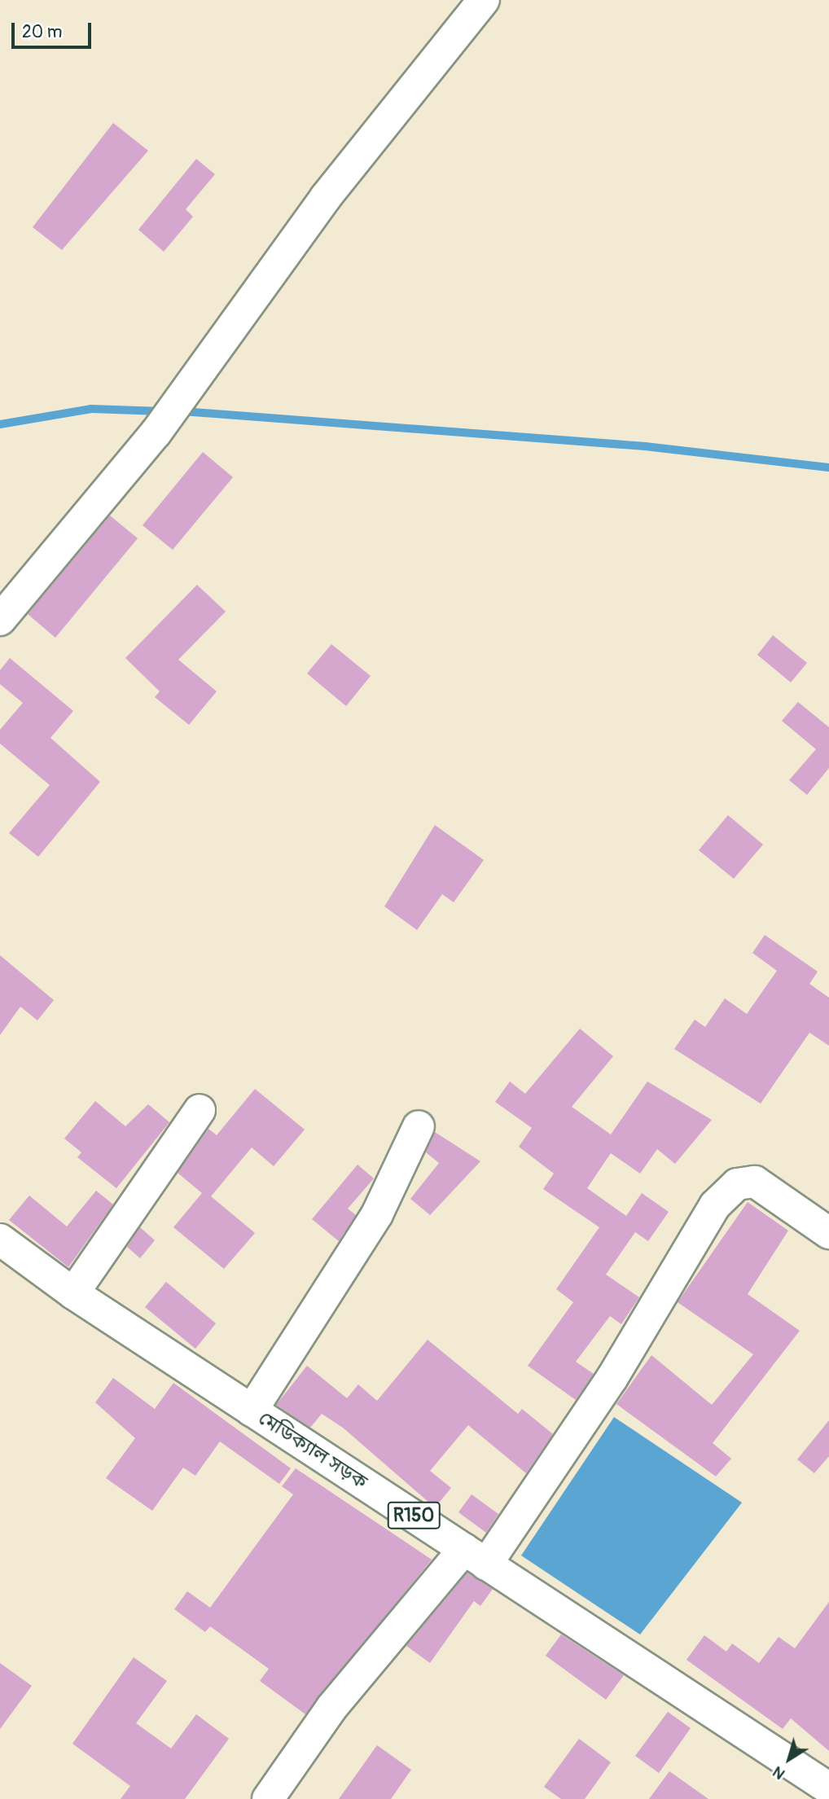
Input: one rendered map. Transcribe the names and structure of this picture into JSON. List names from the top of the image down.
{
  "streets": {
    "street": ["মেডিক্যাল সড়ক", "R150"]
  },
  "scale_bar": "20 m",
  "north": "bottom left"
}
